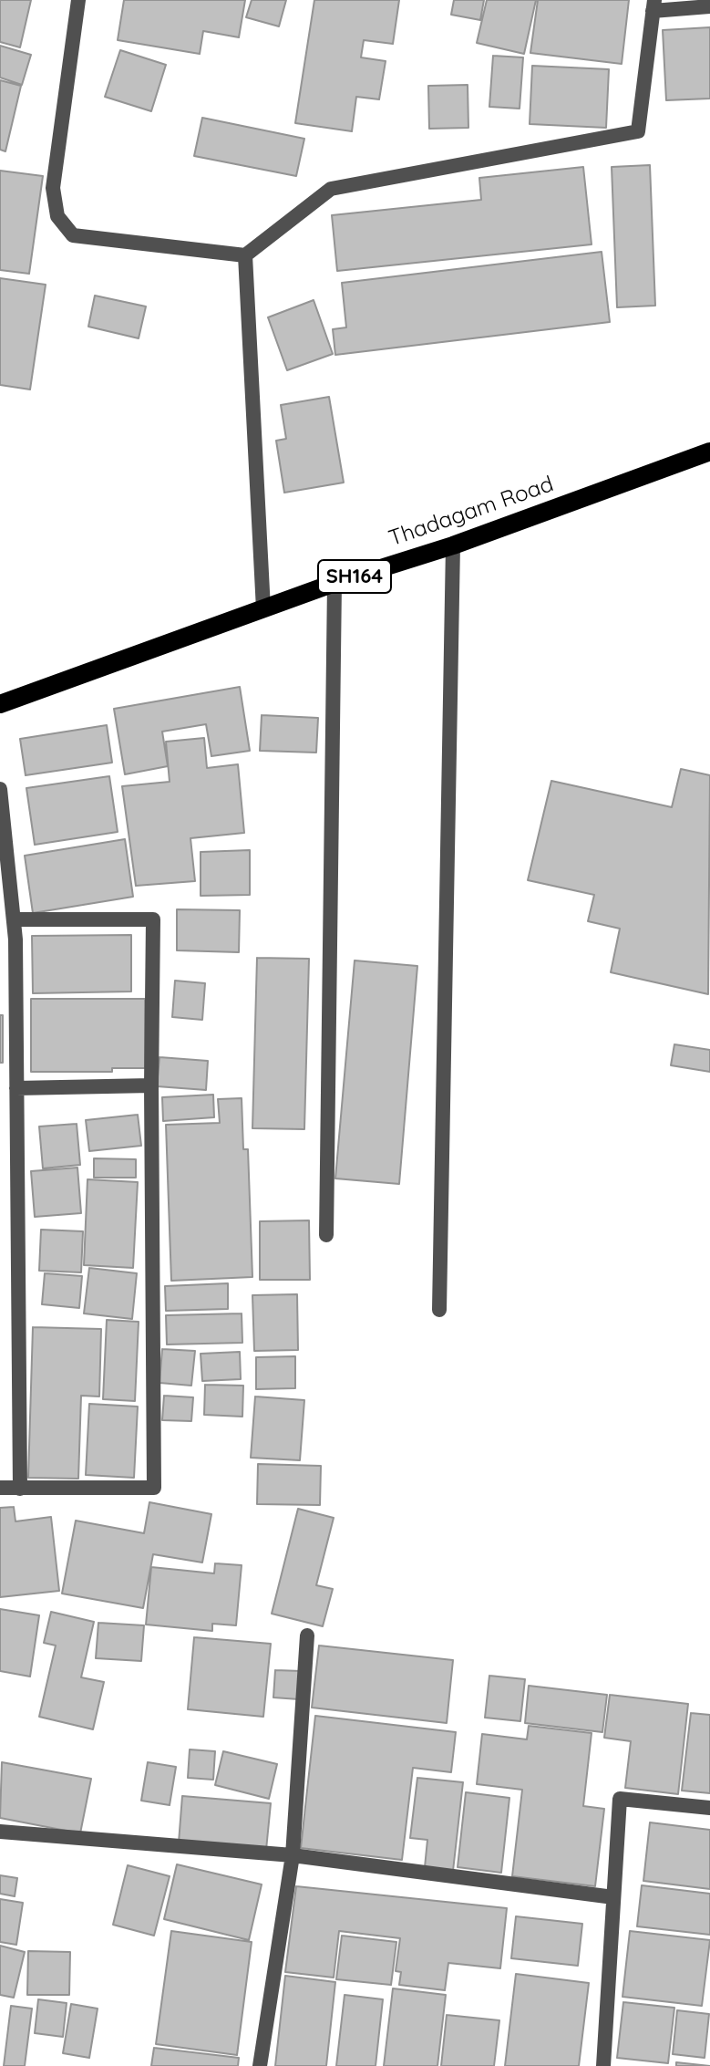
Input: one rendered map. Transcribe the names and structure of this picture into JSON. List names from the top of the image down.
{
  "streets": {
    "main road": ["Thadagam Road", "SH164"]
  }
}
